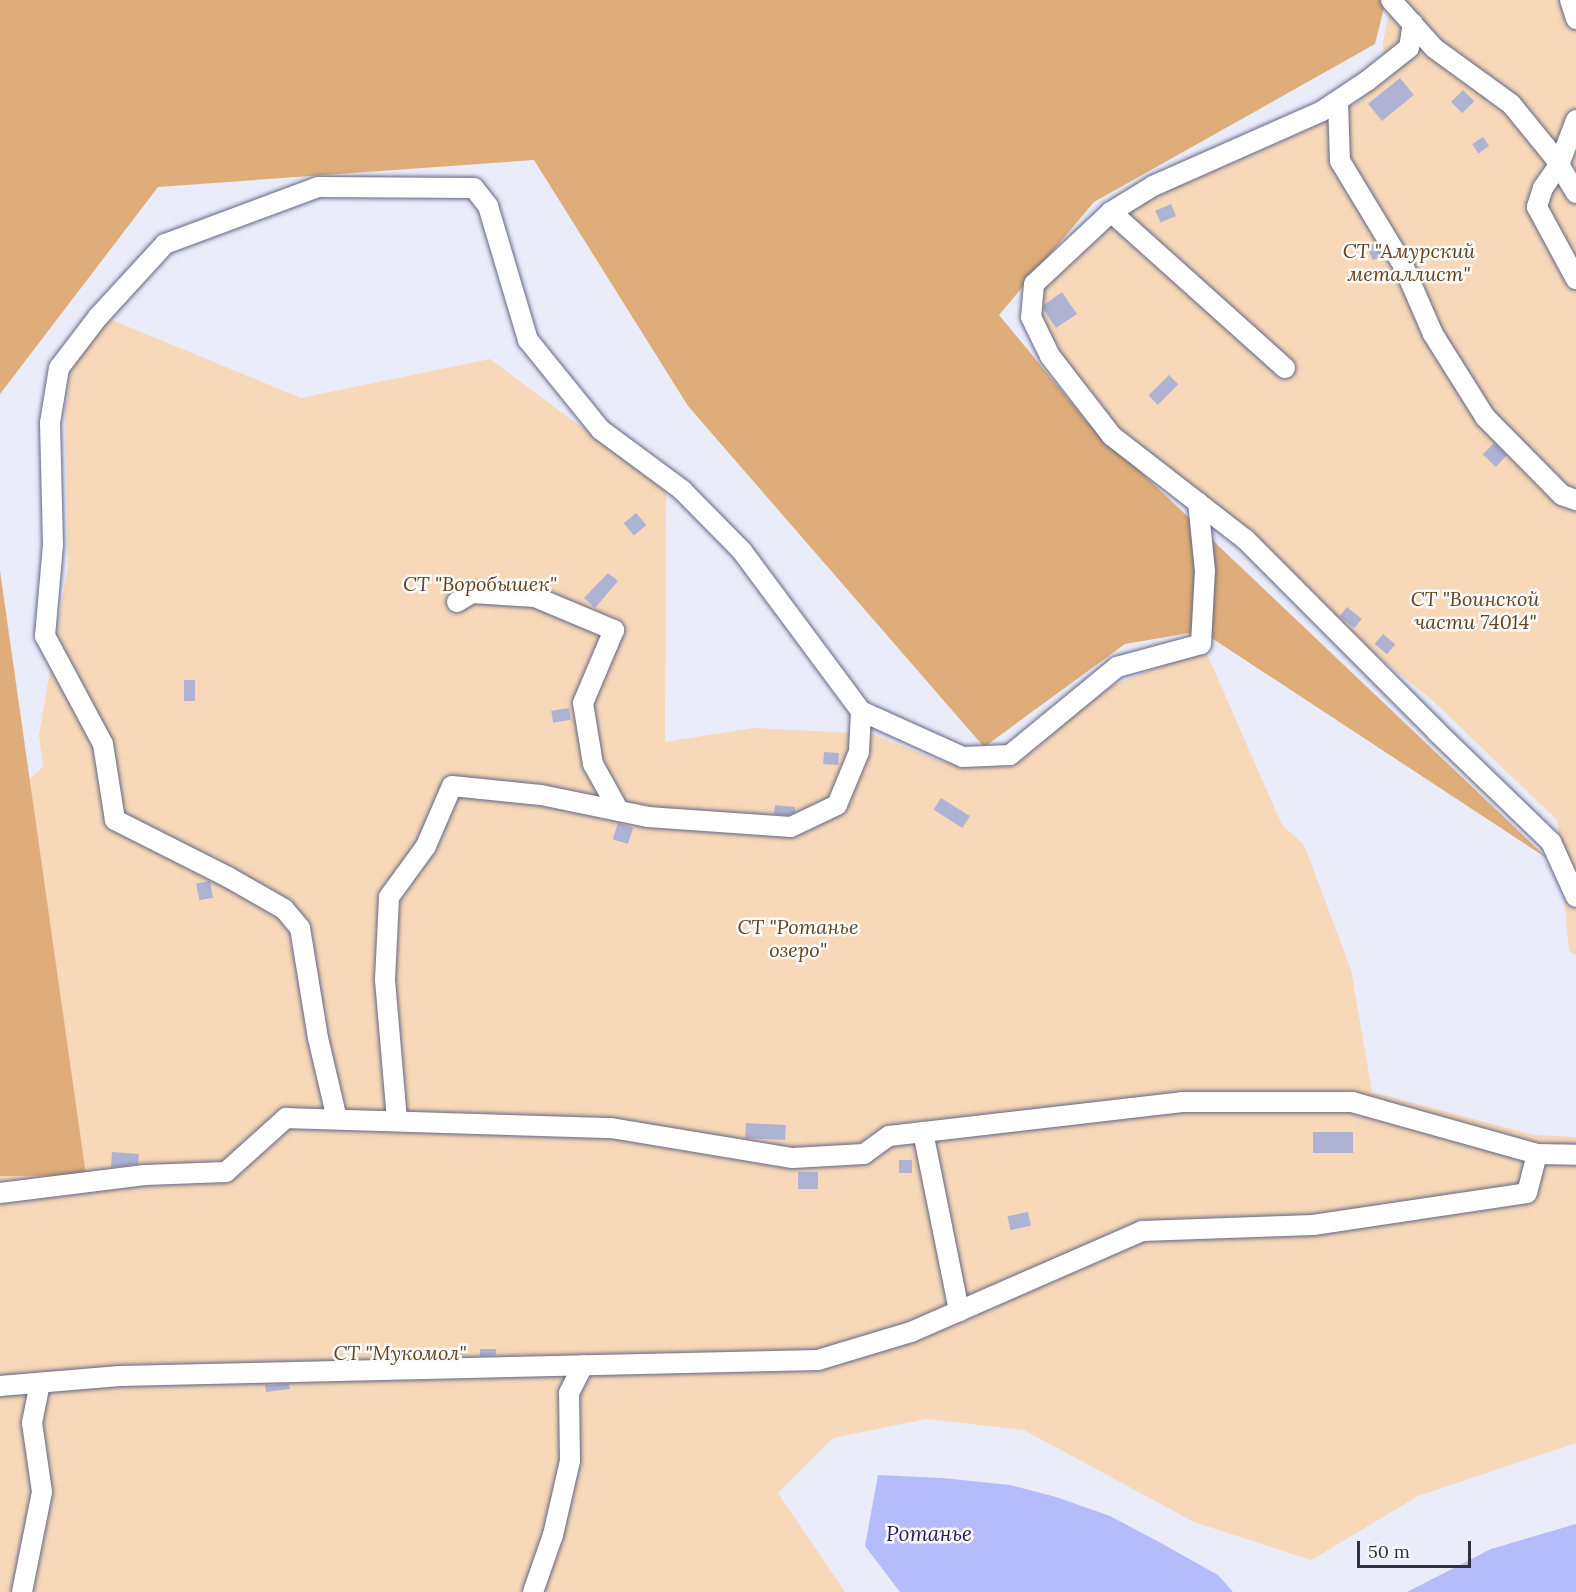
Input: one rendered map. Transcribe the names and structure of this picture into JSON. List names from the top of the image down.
{
  "water": ["Ротанье"],
  "parks": [
    "СТ \"Амурский металлист\"",
    "СТ \"Воробышек\"",
    "СТ \"Воинской части 74014\"",
    "СТ \"Ротанье озеро\"",
    "СТ \"Мукомол\""
  ],
  "scale_bar": "50 m"
}
